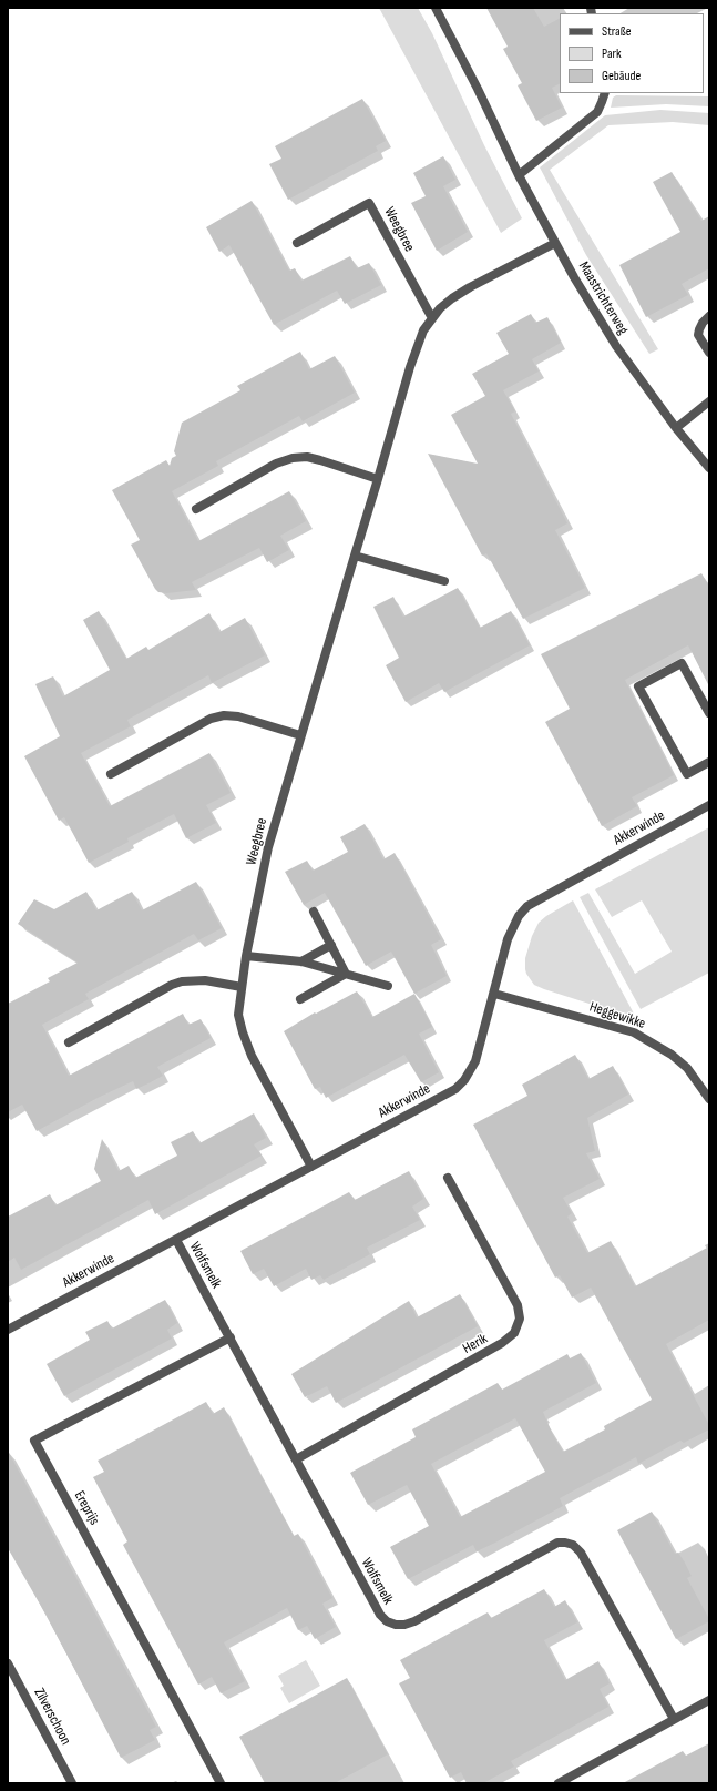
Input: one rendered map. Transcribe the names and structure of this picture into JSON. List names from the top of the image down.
{
  "streets": {
    "street": [
      "Weegbree",
      "Maastrichterweg",
      "Akkerwinde",
      "Heggewikke",
      "Wolfsmelk",
      "Herik",
      "Ereprijs",
      "Zilverschoon"
    ]
  },
  "crossings": [
    ["Weegbree", "Maastrichterweg"],
    ["Weegbree", "Akkerwinde"],
    ["Akkerwinde", "Heggewikke"],
    ["Akkerwinde", "Wolfsmelk"],
    ["Wolfsmelk", "Herik"],
    ["Wolfsmelk", "Ereprijs"]
  ],
  "legend": ["Straße", "Park", "Gebäude"]
}
